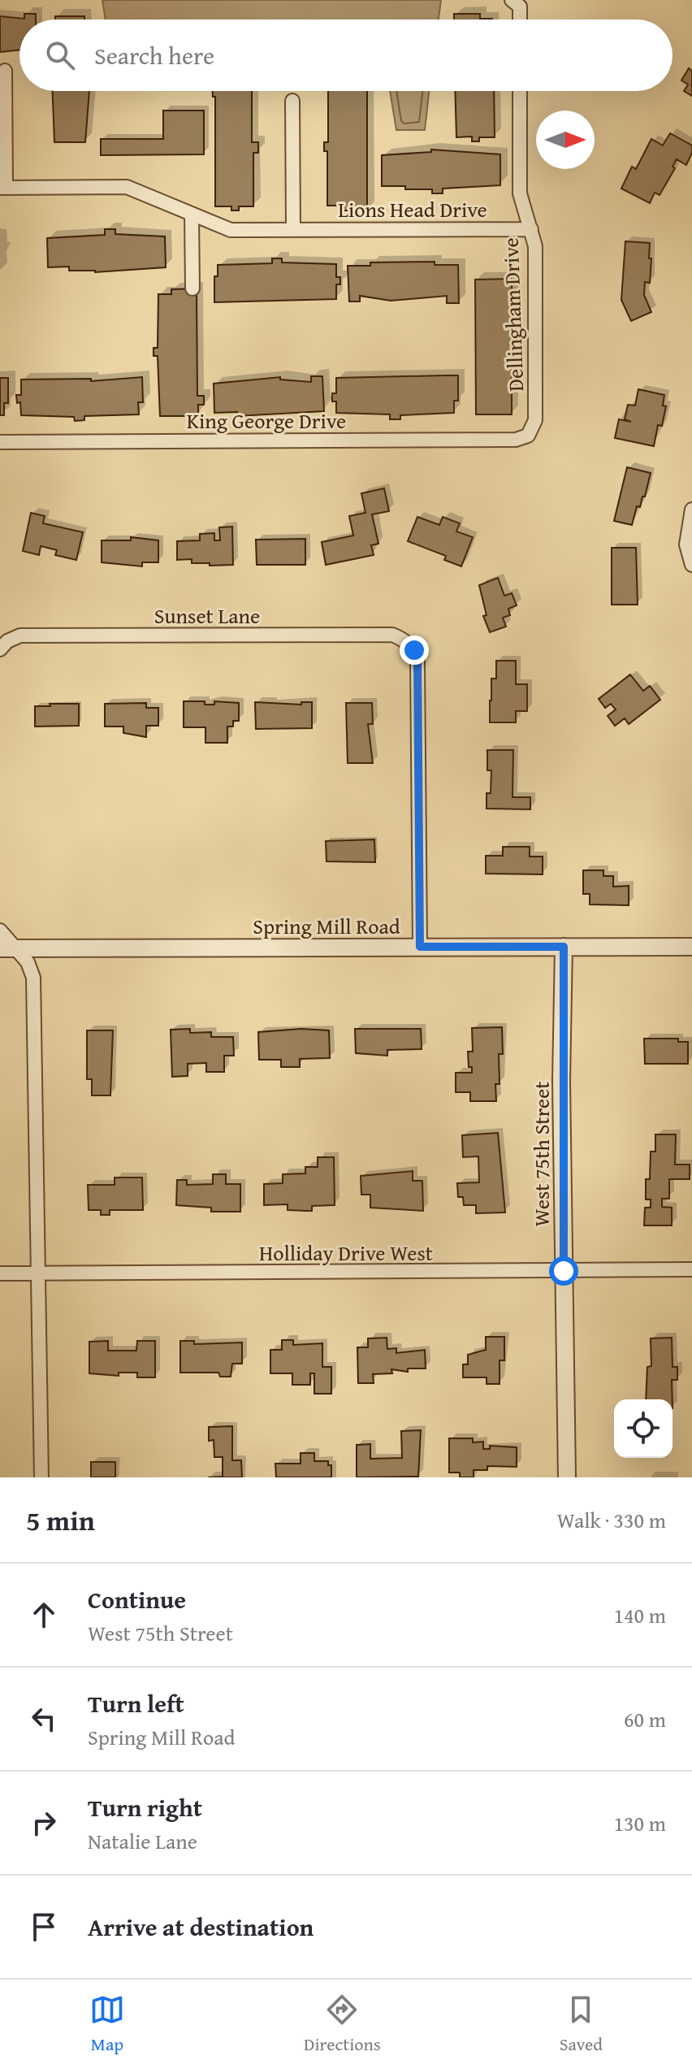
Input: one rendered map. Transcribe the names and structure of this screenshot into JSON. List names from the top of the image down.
{
  "streets": {
    "street": [
      "Lions Head Drive",
      "Dellingham Drive",
      "King George Drive",
      "Sunset Lane",
      "Spring Mill Road",
      "West 75th Street",
      "Holliday Drive West"
    ]
  },
  "crossings": [
    ["Lions Head Drive", "Dellingham Drive"],
    ["Dellingham Drive", "King George Drive"],
    ["Sunset Lane", "Spring Mill Road"],
    ["Spring Mill Road", "West 75th Street"],
    ["West 75th Street", "Holliday Drive West"]
  ],
  "north": "right",
  "page": {
    "search": "Search here",
    "heading": ["5 min", "Walk · 330 m"],
    "list": [
      ["Continue", "West 75th Street", "140 m"],
      ["Turn left", "Spring Mill Road", "60 m"],
      ["Turn right", "Natalie Lane", "130 m"],
      "Arrive at destination"
    ],
    "nav": ["Map", "Directions", "Saved"]
  }
}
